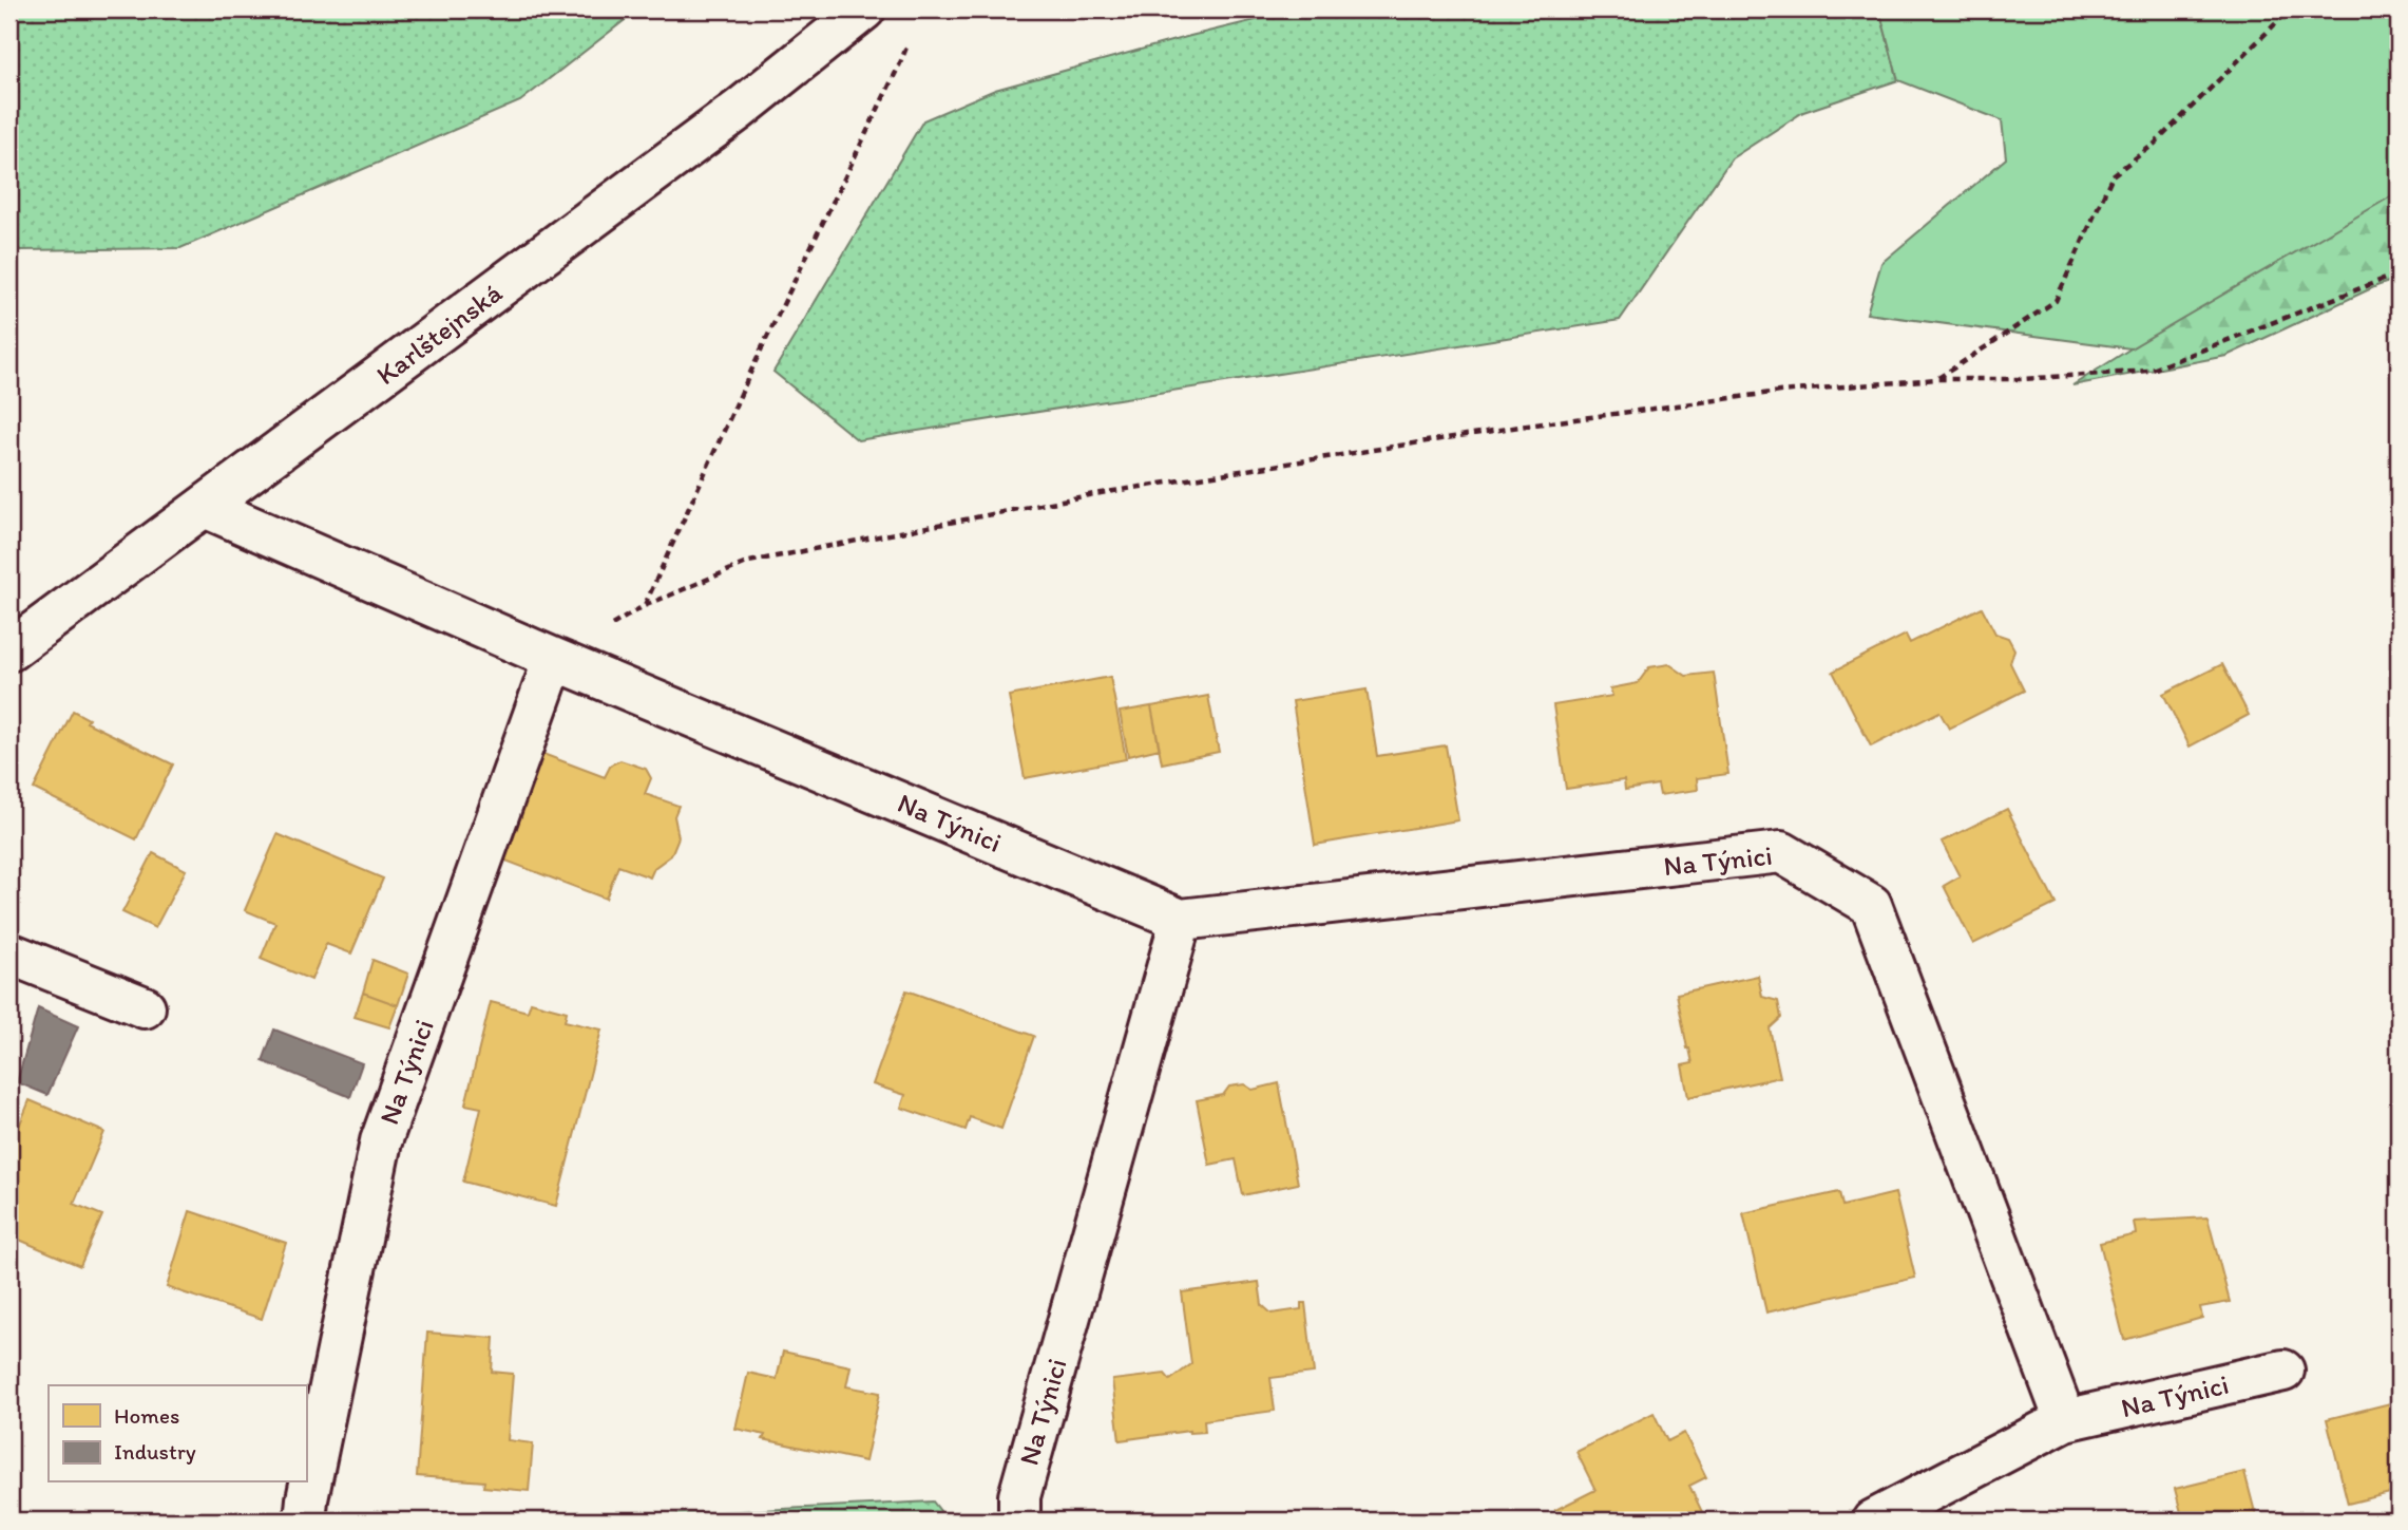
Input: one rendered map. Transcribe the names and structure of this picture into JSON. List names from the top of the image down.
{
  "streets": {
    "street": ["Karlštejnská", "Na Týnici"]
  },
  "crossings": [
    ["Karlštejnská", "Na Týnici"]
  ],
  "legend": ["Homes", "Industry"]
}
